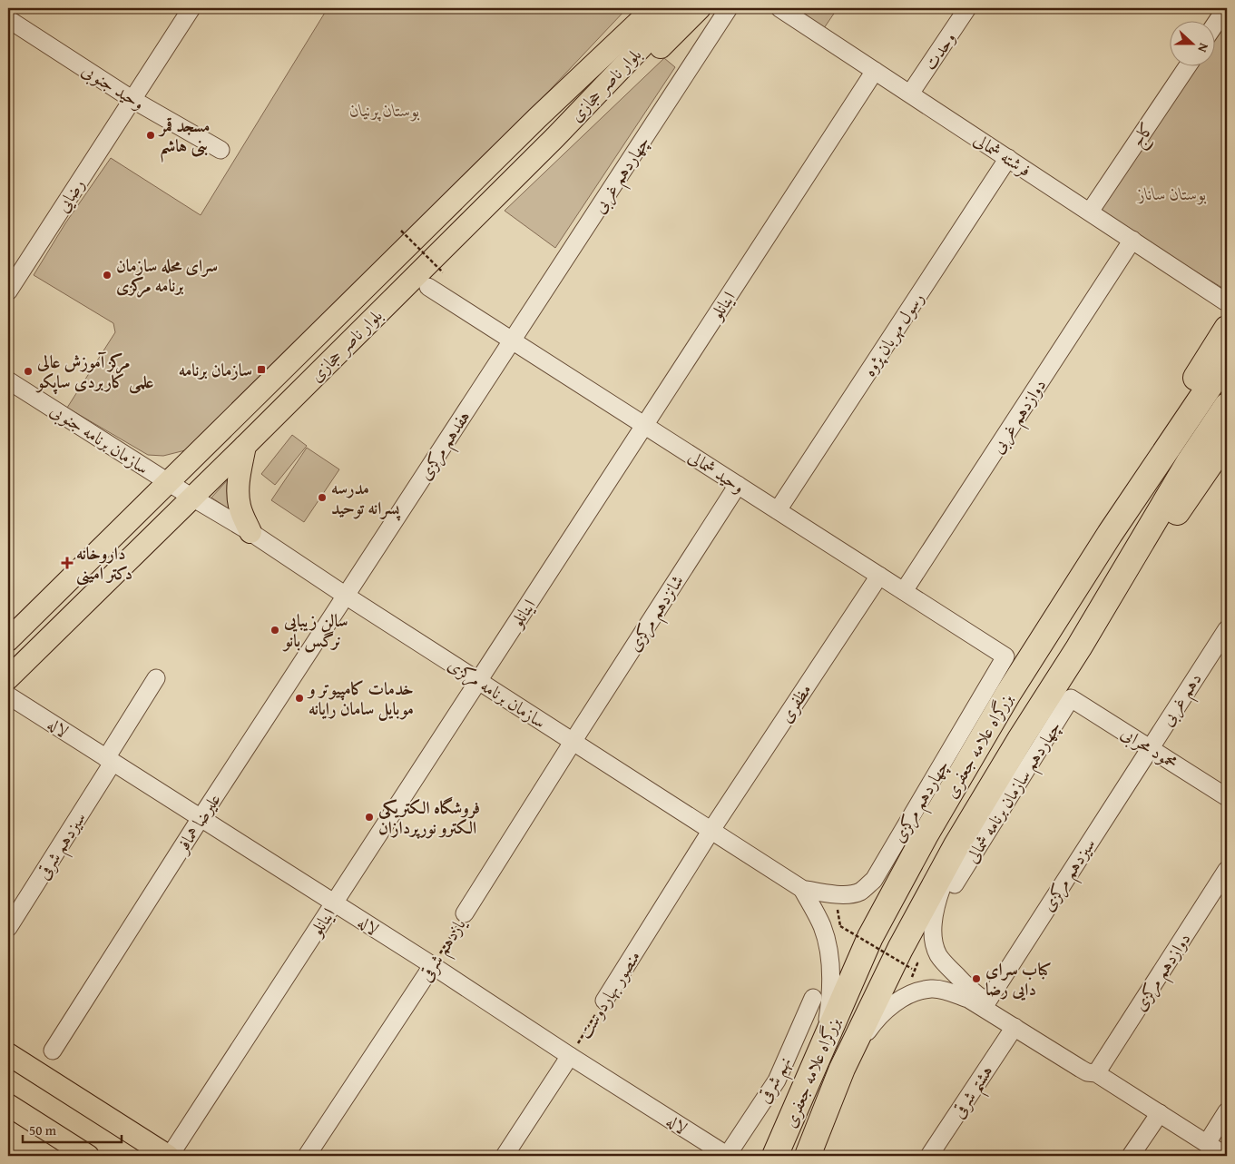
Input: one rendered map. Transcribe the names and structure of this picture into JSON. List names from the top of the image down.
{
  "streets": {
    "highway": ["بزرگراه علامه جعفری"],
    "main road": ["بلوار ناصر حجازی"],
    "street": [
      "وحدت",
      "وحید جنوبی",
      "کاج",
      "فرشته شمالی",
      "چهاردهم غربی",
      "رضایی",
      "اینانلو",
      "رسول مهربان پژوه",
      "دوازدهم غربی",
      "سازمان برنامه جنوبی",
      "هفدهم مرکزی",
      "وحید شمالی",
      "شانزدهم مرکزی",
      "سازمان برنامه مرکزی",
      "دهم غربی",
      "مظفری",
      "لاله",
      "محمود محرابی",
      "چهاردهم سازمان برنامه شمالی",
      "چهاردهم مرکزی",
      "علیرضا همافر",
      "سیزدهم شرقی",
      "سیزدهم مرکزی",
      "یازدهم شرقی",
      "دوازدهم مرکزی",
      "منصور بهاردوست",
      "نهم شرقی",
      "هشتم شرقی"
    ]
  },
  "crossings": [
    ["وحدت", "فرشته شمالی"],
    ["بلوار ناصر حجازی", "سازمان برنامه جنوبی"],
    ["بلوار ناصر حجازی", "سازمان برنامه مرکزی"],
    ["وحید جنوبی", "رضایی"],
    ["کاج", "فرشته شمالی"],
    ["فرشته شمالی", "اینانلو"],
    ["فرشته شمالی", "رسول مهربان پژوه"],
    ["فرشته شمالی", "دوازدهم غربی"],
    ["چهاردهم غربی", "هفدهم مرکزی"],
    ["چهاردهم غربی", "وحید شمالی"],
    ["اینانلو", "وحید شمالی"],
    ["اینانلو", "سازمان برنامه مرکزی"],
    ["اینانلو", "لاله"],
    ["رسول مهربان پژوه", "وحید شمالی"],
    ["دوازدهم غربی", "وحید شمالی"],
    ["سازمان برنامه جنوبی", "سازمان برنامه مرکزی"],
    ["هفدهم مرکزی", "وحید شمالی"],
    ["هفدهم مرکزی", "سازمان برنامه مرکزی"],
    ["هفدهم مرکزی", "علیرضا همافر"],
    ["وحید شمالی", "شانزدهم مرکزی"],
    ["وحید شمالی", "مظفری"],
    ["وحید شمالی", "چهاردهم مرکزی"],
    ["شانزدهم مرکزی", "سازمان برنامه مرکزی"],
    ["شانزدهم مرکزی", "یازدهم شرقی"],
    ["سازمان برنامه مرکزی", "مظفری"],
    ["سازمان برنامه مرکزی", "چهاردهم مرکزی"],
    ["سازمان برنامه مرکزی", "علیرضا همافر"],
    ["سازمان برنامه مرکزی", "یازدهم شرقی"],
    ["سازمان برنامه مرکزی", "منصور بهاردوست"],
    ["دهم غربی", "محمود محرابی"],
    ["دهم غربی", "سیزدهم مرکزی"],
    ["مظفری", "منصور بهاردوست"],
    ["لاله", "علیرضا همافر"],
    ["لاله", "سیزدهم شرقی"],
    ["لاله", "یازدهم شرقی"],
    ["لاله", "منصور بهاردوست"],
    ["لاله", "نهم شرقی"],
    ["محمود محرابی", "چهاردهم سازمان برنامه شمالی"],
    ["محمود محرابی", "سیزدهم مرکزی"]
  ],
  "parks": ["بوستان پرنیان", "بوستان ساناز"],
  "places": {
    "other": [
      "مسجد قمر بنی هاشم",
      "سرای محله سازمان برنامه مرکزی",
      "مرکز آموزش عالی علمی کاربردی ساپکو",
      "مدرسه پسرانه توحید",
      "سالن زیبایی نرگس بانو",
      "خدمات کامپیوتر و موبایل سامان رایانه",
      "فروشگاه الکتریکی الکترو نورپردازان",
      "کباب سرای دایی رضا"
    ],
    "transit": ["سازمان برنامه"],
    "health": ["داروخانه دکتر امینی"]
  },
  "scale_bar": "50 m",
  "north": "right"
}
